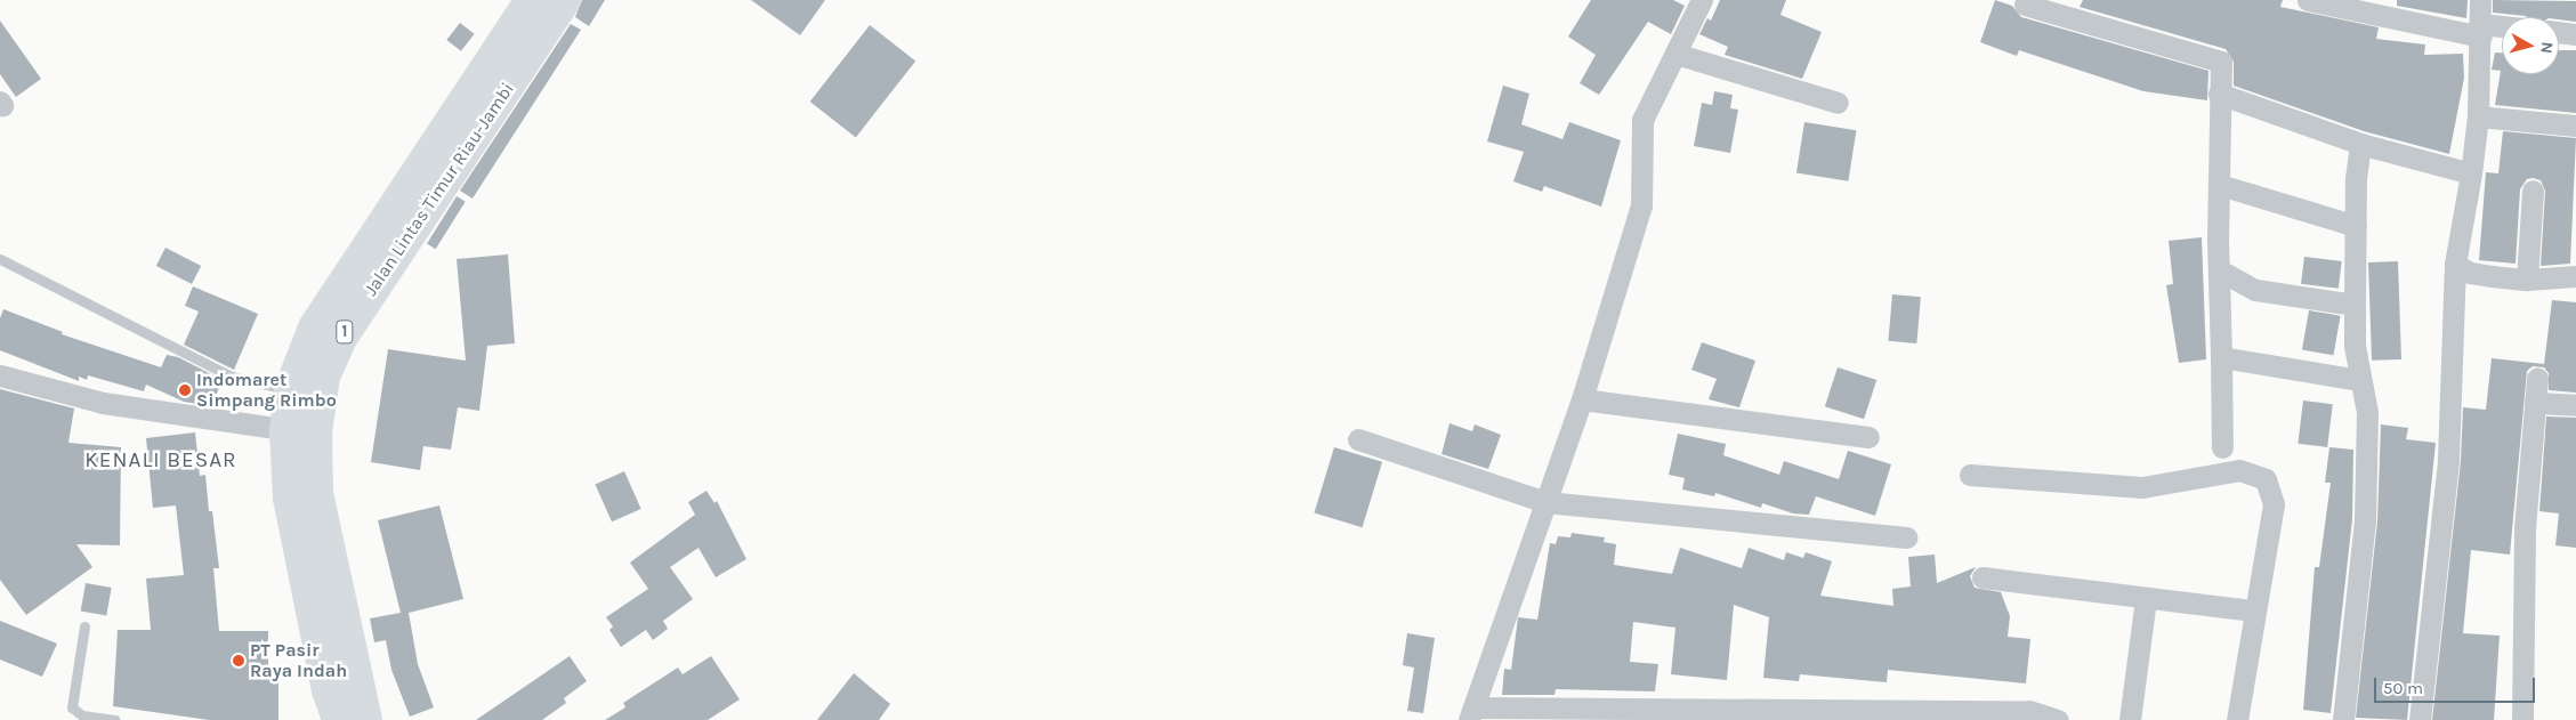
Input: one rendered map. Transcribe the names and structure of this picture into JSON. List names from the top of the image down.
{
  "streets": {
    "highway": ["Jalan Lintas Timur Riau-Jambi", "1"]
  },
  "districts": ["KENALI BESAR"],
  "places": ["Indomaret Simpang Rimbo", "PT Pasir Raya Indah"],
  "scale_bar": "50 m",
  "north": "right"
}
